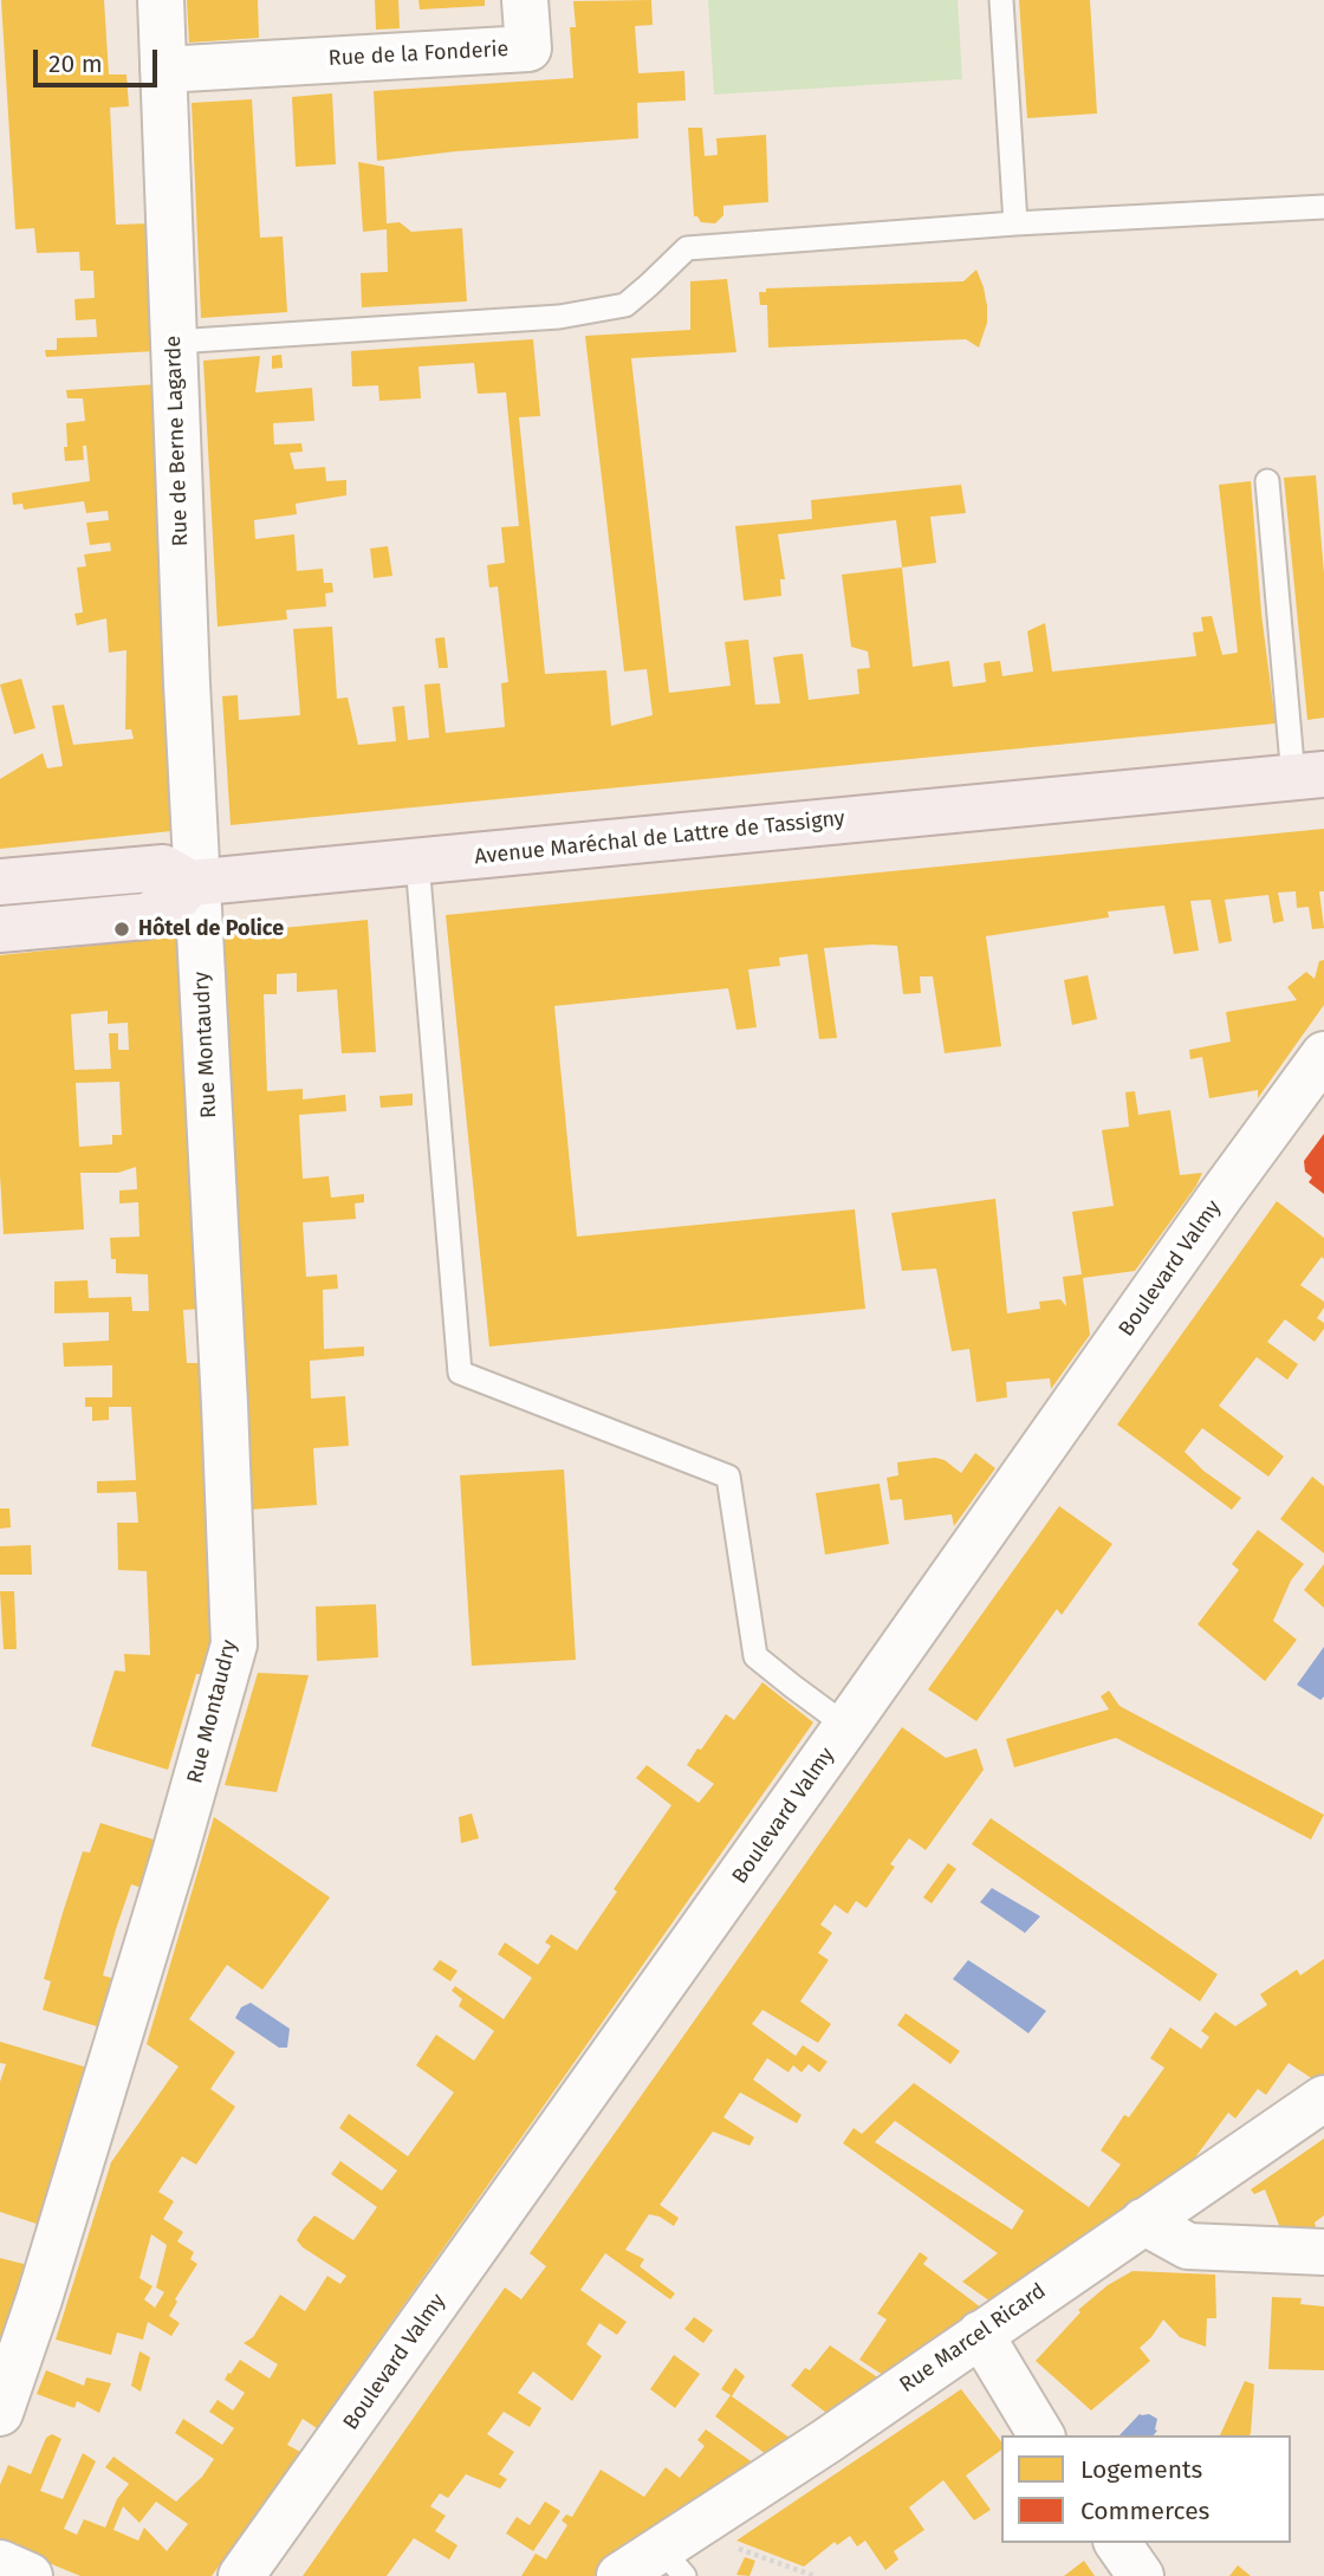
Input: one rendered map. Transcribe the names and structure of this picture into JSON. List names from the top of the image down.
{
  "streets": {
    "main road": ["Avenue Maréchal de Lattre de Tassigny"],
    "street": [
      "Rue de la Fonderie",
      "Rue de Berne Lagarde",
      "Rue Montaudry",
      "Boulevard Valmy",
      "Rue Marcel Ricard"
    ]
  },
  "crossings": [
    ["Rue de la Fonderie", "Rue de Berne Lagarde"],
    ["Rue de Berne Lagarde", "Avenue Maréchal de Lattre de Tassigny"],
    ["Rue de Berne Lagarde", "Rue Montaudry"],
    ["Avenue Maréchal de Lattre de Tassigny", "Rue Montaudry"]
  ],
  "places": ["Hôtel de Police"],
  "legend": ["Logements", "Commerces"],
  "scale_bar": "20 m"
}
